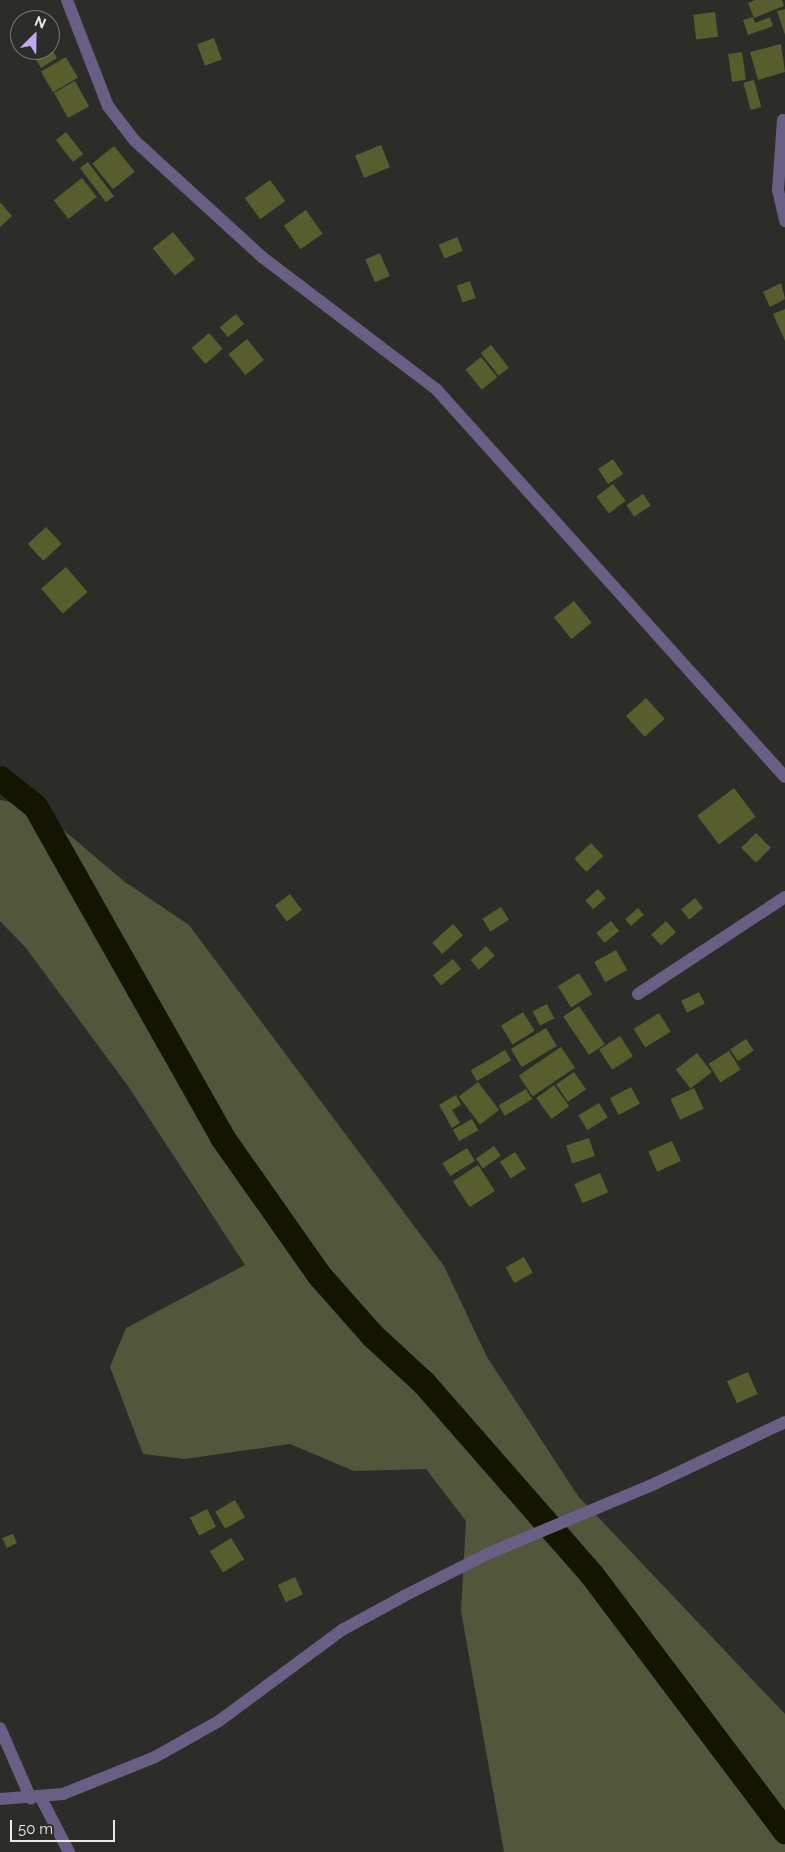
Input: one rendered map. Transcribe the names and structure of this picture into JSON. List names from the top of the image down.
{
  "scale_bar": "50 m",
  "north": "top right"
}
